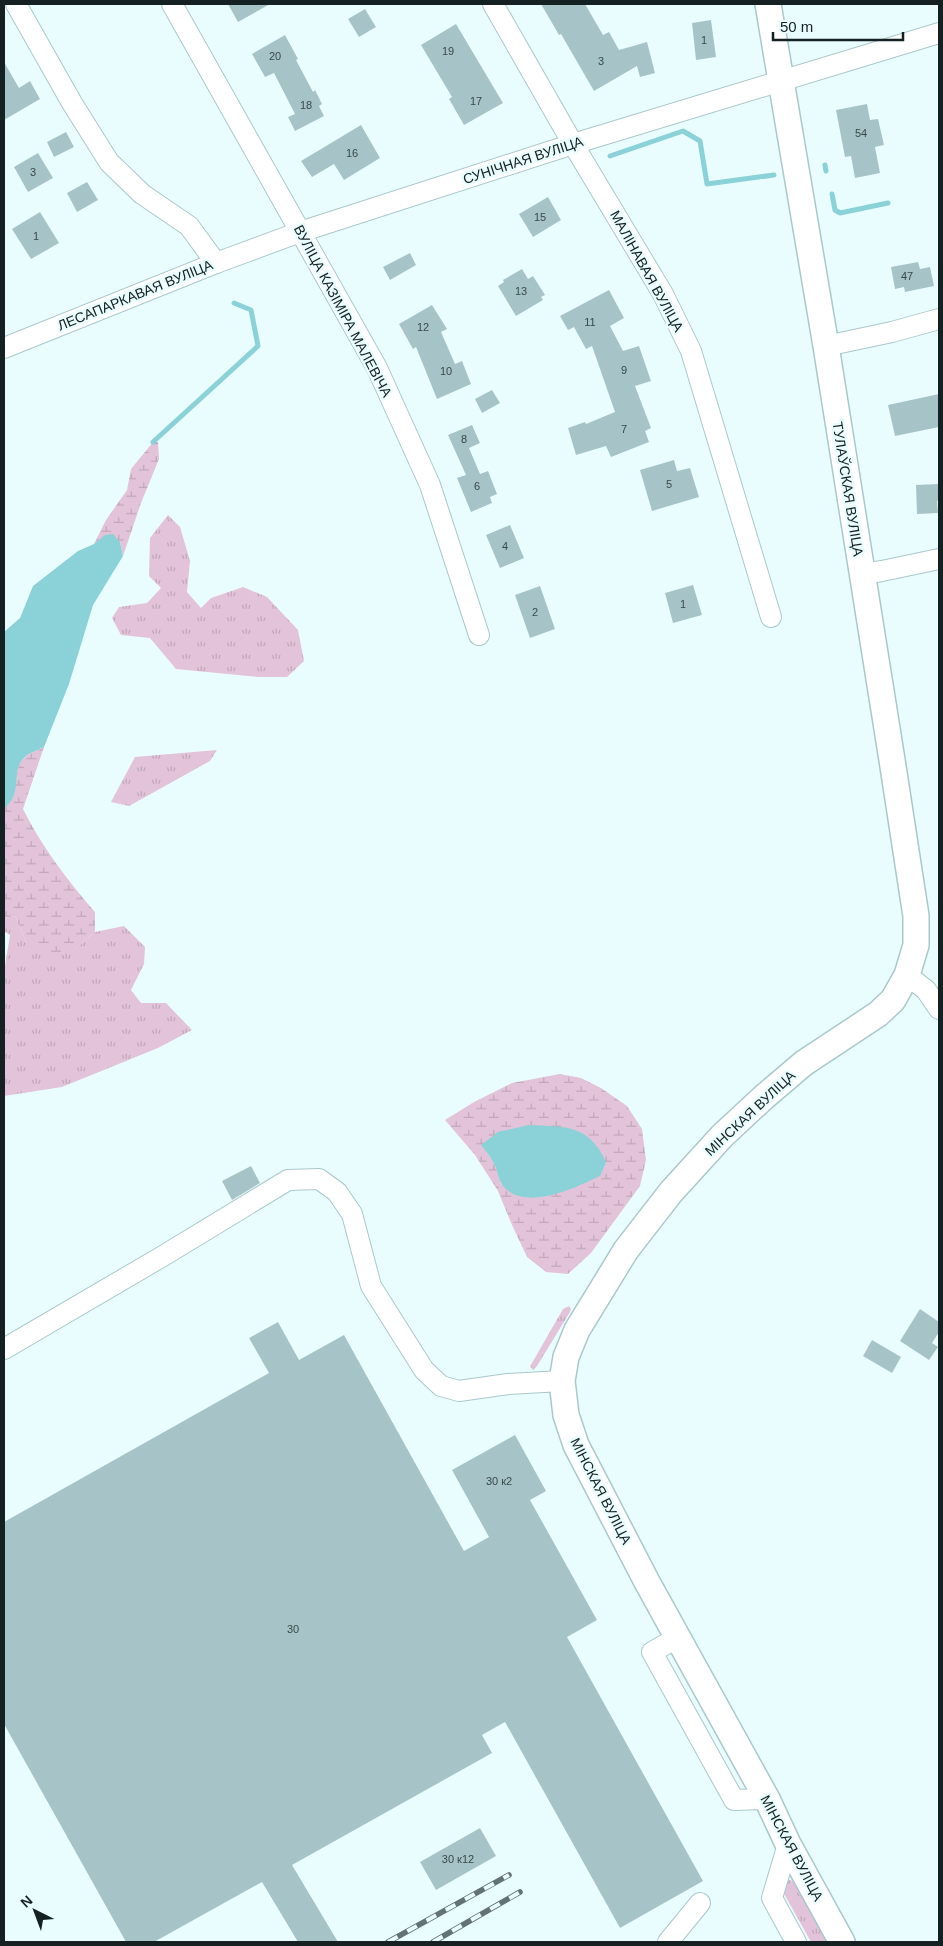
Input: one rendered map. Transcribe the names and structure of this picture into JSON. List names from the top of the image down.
{
  "streets": {
    "main road": ["ТУЛАЎСКАЯ ВУЛІЦА", "МІНСКАЯ ВУЛІЦА"],
    "street": [
      "СУНІЧНАЯ ВУЛІЦА",
      "МАЛІНАВАЯ ВУЛІЦА",
      "ЛЕСАПАРКАВАЯ ВУЛІЦА",
      "ВУЛІЦА КАЗІМІРА МАЛЕВІЧА"
    ]
  },
  "crossings": [
    ["СУНІЧНАЯ ВУЛІЦА", "МАЛІНАВАЯ ВУЛІЦА"],
    ["СУНІЧНАЯ ВУЛІЦА", "ЛЕСАПАРКАВАЯ ВУЛІЦА"],
    ["СУНІЧНАЯ ВУЛІЦА", "ВУЛІЦА КАЗІМІРА МАЛЕВІЧА"],
    ["СУНІЧНАЯ ВУЛІЦА", "ТУЛАЎСКАЯ ВУЛІЦА"],
    ["ТУЛАЎСКАЯ ВУЛІЦА", "МІНСКАЯ ВУЛІЦА"]
  ],
  "house_numbers": [
    "1",
    "19",
    "20",
    "3",
    "17",
    "18",
    "54",
    "16",
    "3",
    "15",
    "1",
    "47",
    "13",
    "11",
    "12",
    "9",
    "10",
    "7",
    "8",
    "5",
    "6",
    "4",
    "1",
    "2",
    "30 к2",
    "30",
    "30 к12"
  ],
  "scale_bar": "50 m",
  "north": "top left"
}
